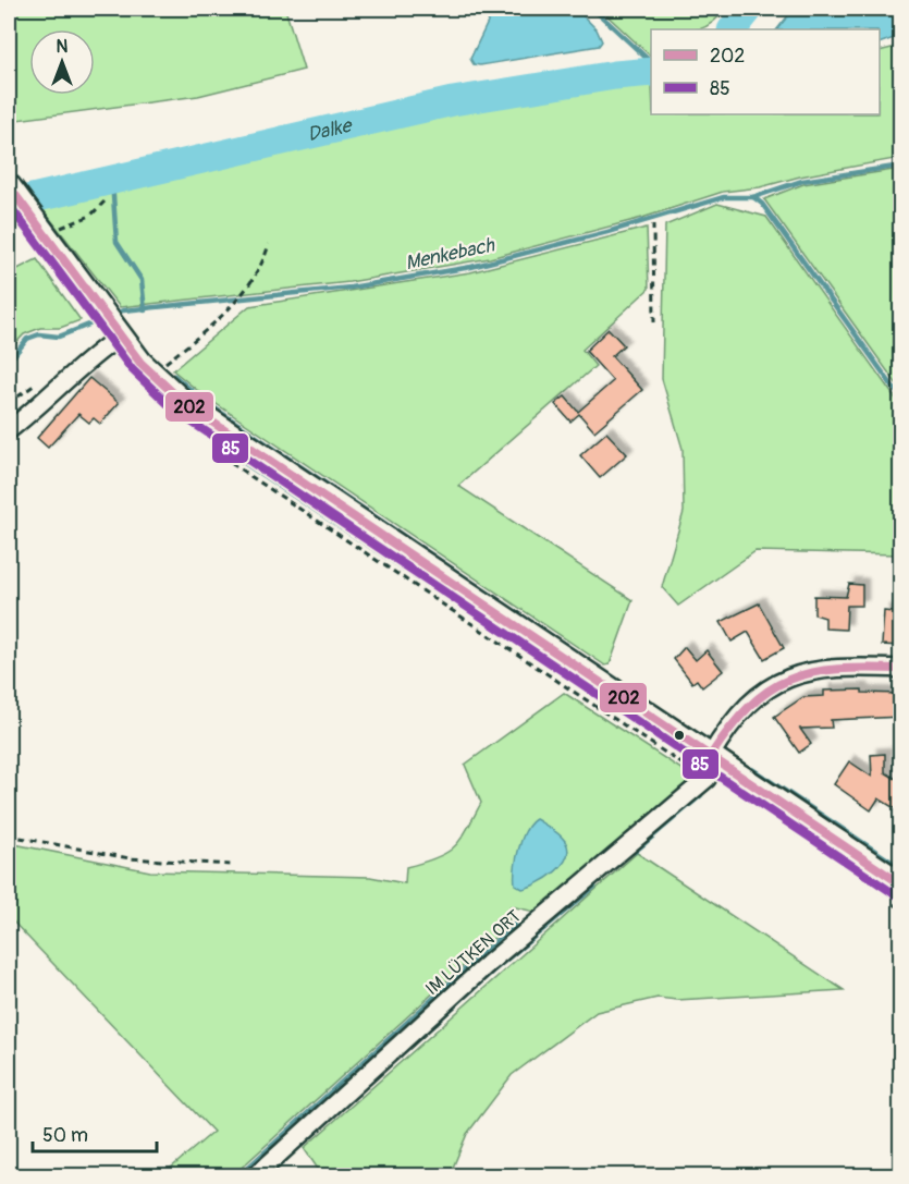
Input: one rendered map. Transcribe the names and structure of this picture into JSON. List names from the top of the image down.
{
  "streets": {
    "street": ["IM LÜTKEN ORT"]
  },
  "water": ["Dalke", "Menkebach"],
  "lines": ["transit line 202", "transit line 85"],
  "legend": ["202", "85"],
  "scale_bar": "50 m",
  "north": "top"
}
